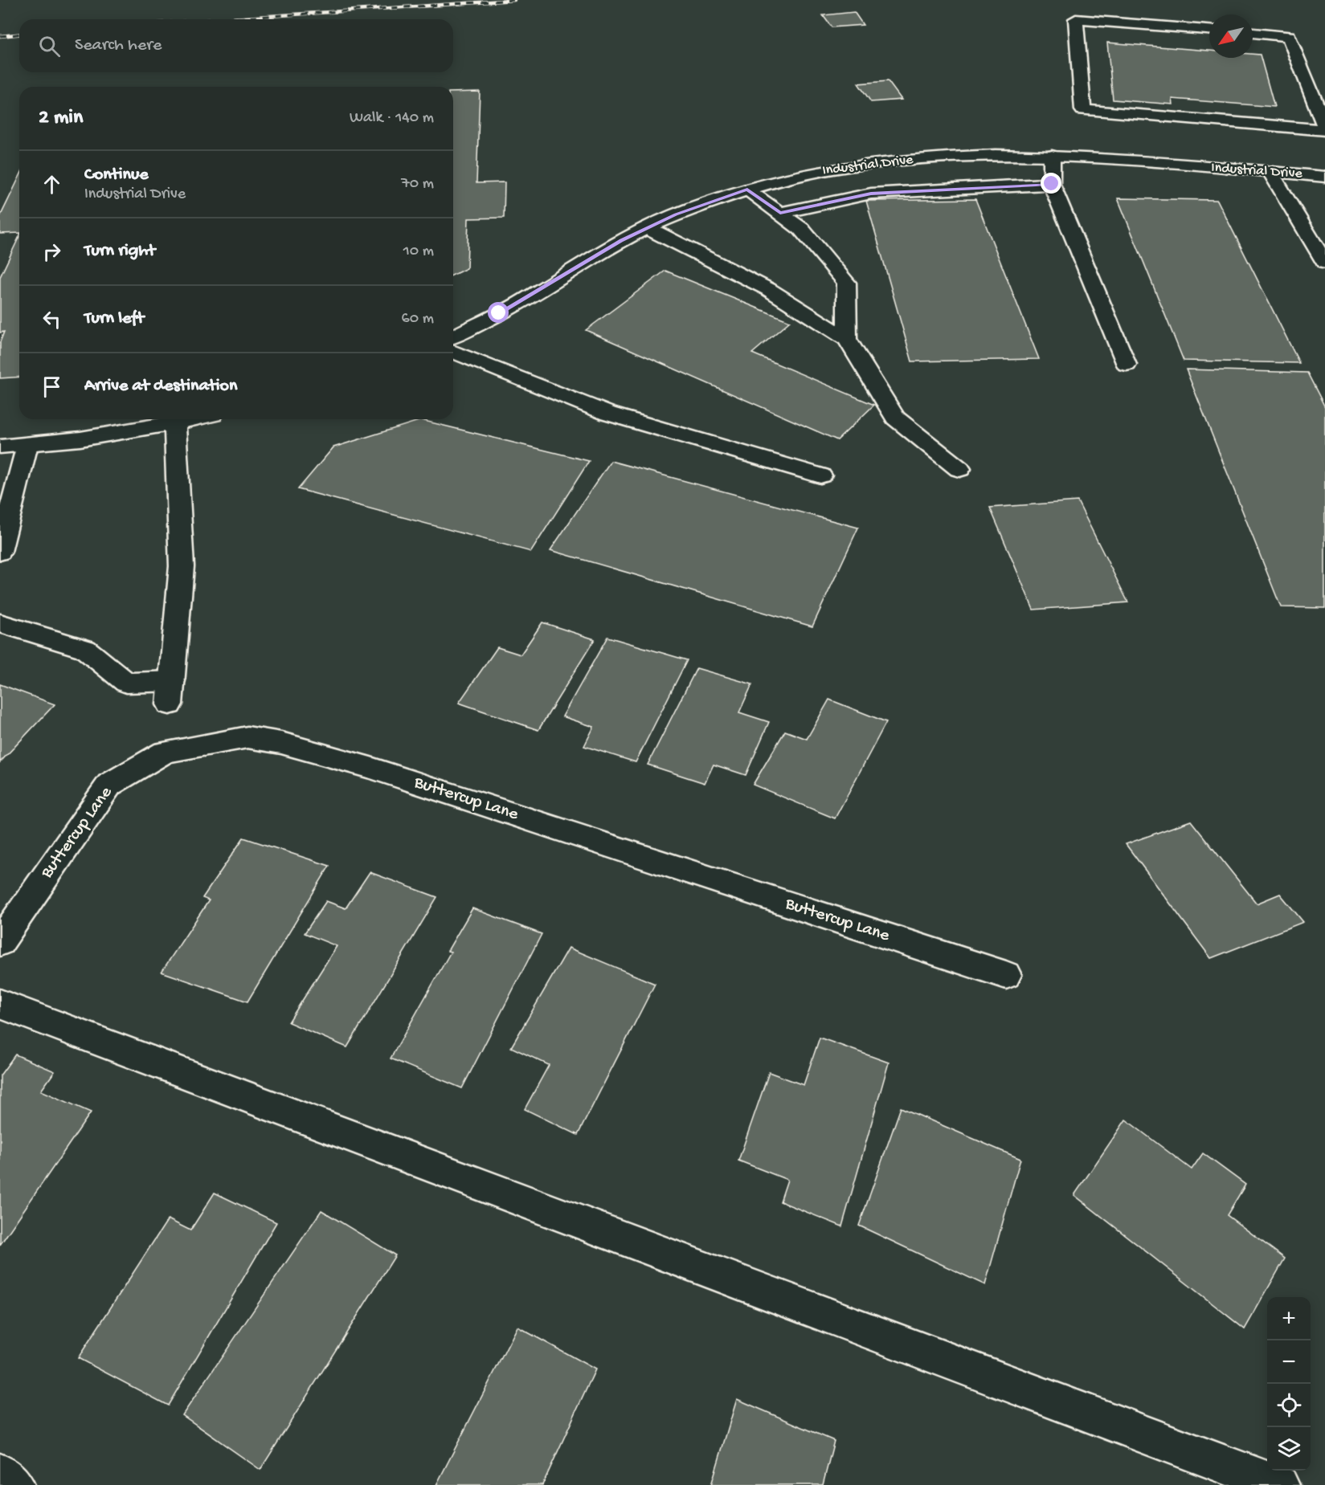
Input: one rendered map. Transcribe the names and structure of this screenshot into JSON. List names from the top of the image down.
{
  "streets": {
    "street": ["Industrial Drive", "Buttercup Lane"]
  },
  "north": "bottom left",
  "page": {
    "search": "Search here",
    "heading": ["2 min", "Walk · 140 m"],
    "list": [
      ["Continue", "Industrial Drive", "70 m"],
      ["Turn right", "10 m"],
      ["Turn left", "60 m"],
      "Arrive at destination"
    ],
    "map_buttons": ["+", "−"]
  }
}
